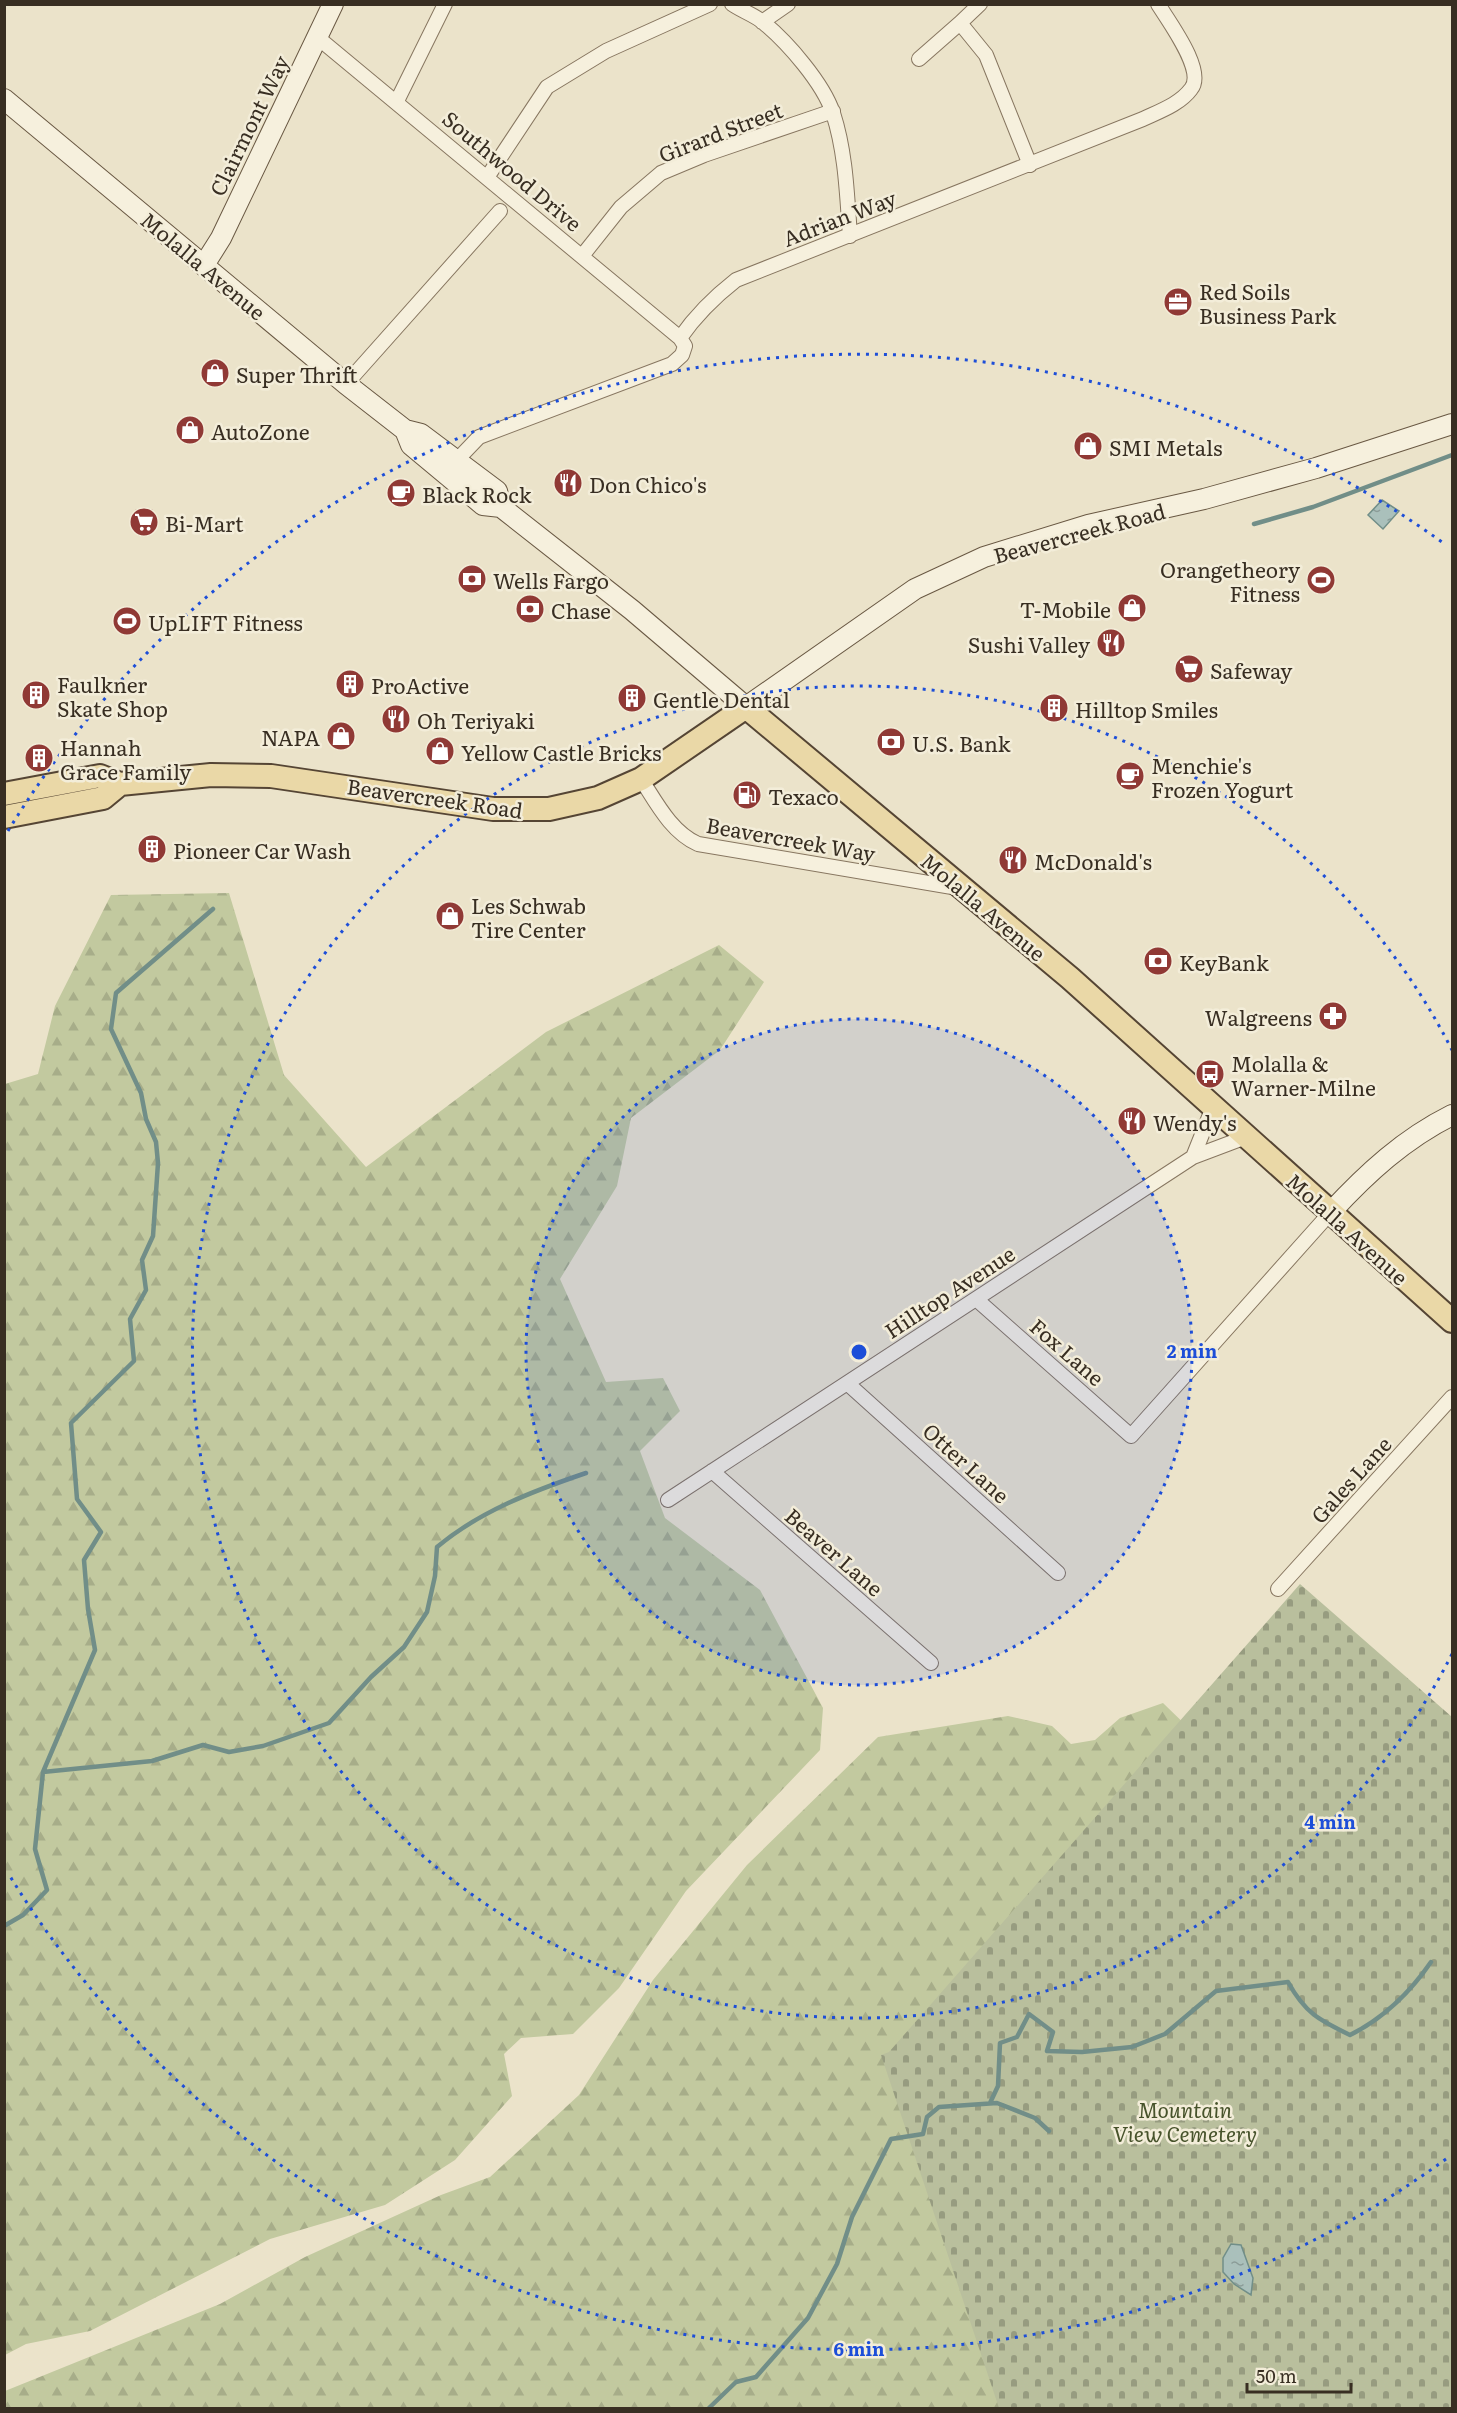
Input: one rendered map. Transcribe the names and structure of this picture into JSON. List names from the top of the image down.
{
  "streets": {
    "main road": ["Clairmont Way", "Molalla Avenue", "Beavercreek Road"],
    "street": [
      "Girard Street",
      "Southwood Drive",
      "Adrian Way",
      "Beavercreek Way",
      "Hilltop Avenue",
      "Fox Lane",
      "Otter Lane",
      "Gales Lane",
      "Beaver Lane"
    ]
  },
  "crossings": [
    ["Clairmont Way", "Southwood Drive"],
    ["Clairmont Way", "Molalla Avenue"],
    ["Girard Street", "Southwood Drive"],
    ["Southwood Drive", "Adrian Way"],
    ["Adrian Way", "Molalla Avenue"],
    ["Molalla Avenue", "Beavercreek Road"],
    ["Molalla Avenue", "Beavercreek Way"],
    ["Molalla Avenue", "Hilltop Avenue"],
    ["Molalla Avenue", "Fox Lane"],
    ["Beavercreek Road", "Beavercreek Way"],
    ["Hilltop Avenue", "Fox Lane"],
    ["Hilltop Avenue", "Otter Lane"],
    ["Hilltop Avenue", "Beaver Lane"]
  ],
  "parks": ["Mountain View Cemetery"],
  "places": {
    "office": ["Red Soils Business Park"],
    "shop": [
      "Super Thrift",
      "AutoZone",
      "SMI Metals",
      "T-Mobile",
      "NAPA",
      "Yellow Castle Bricks",
      "Les Schwab Tire Center"
    ],
    "restaurant": [
      "Don Chico's",
      "Sushi Valley",
      "Oh Teriyaki",
      "McDonald's",
      "Wendy's"
    ],
    "cafe": ["Black Rock", "Menchie's Frozen Yogurt"],
    "supermarket": ["Bi-Mart", "Safeway"],
    "bank": [
      "Wells Fargo",
      "Chase",
      "U.S. Bank",
      "KeyBank"
    ],
    "sports": ["Orangetheory Fitness", "UpLIFT Fitness"],
    "building": [
      "ProActive",
      "Faulkner Skate Shop",
      "Gentle Dental",
      "Hilltop Smiles",
      "Hannah Grace Family",
      "Pioneer Car Wash"
    ],
    "fuel station": ["Texaco"],
    "pharmacy": ["Walgreens"],
    "bus stop": ["Molalla & Warner-Milne"]
  },
  "scale_bar": "50 m",
  "rings": ["2 min", "4 min", "6 min"]
}
